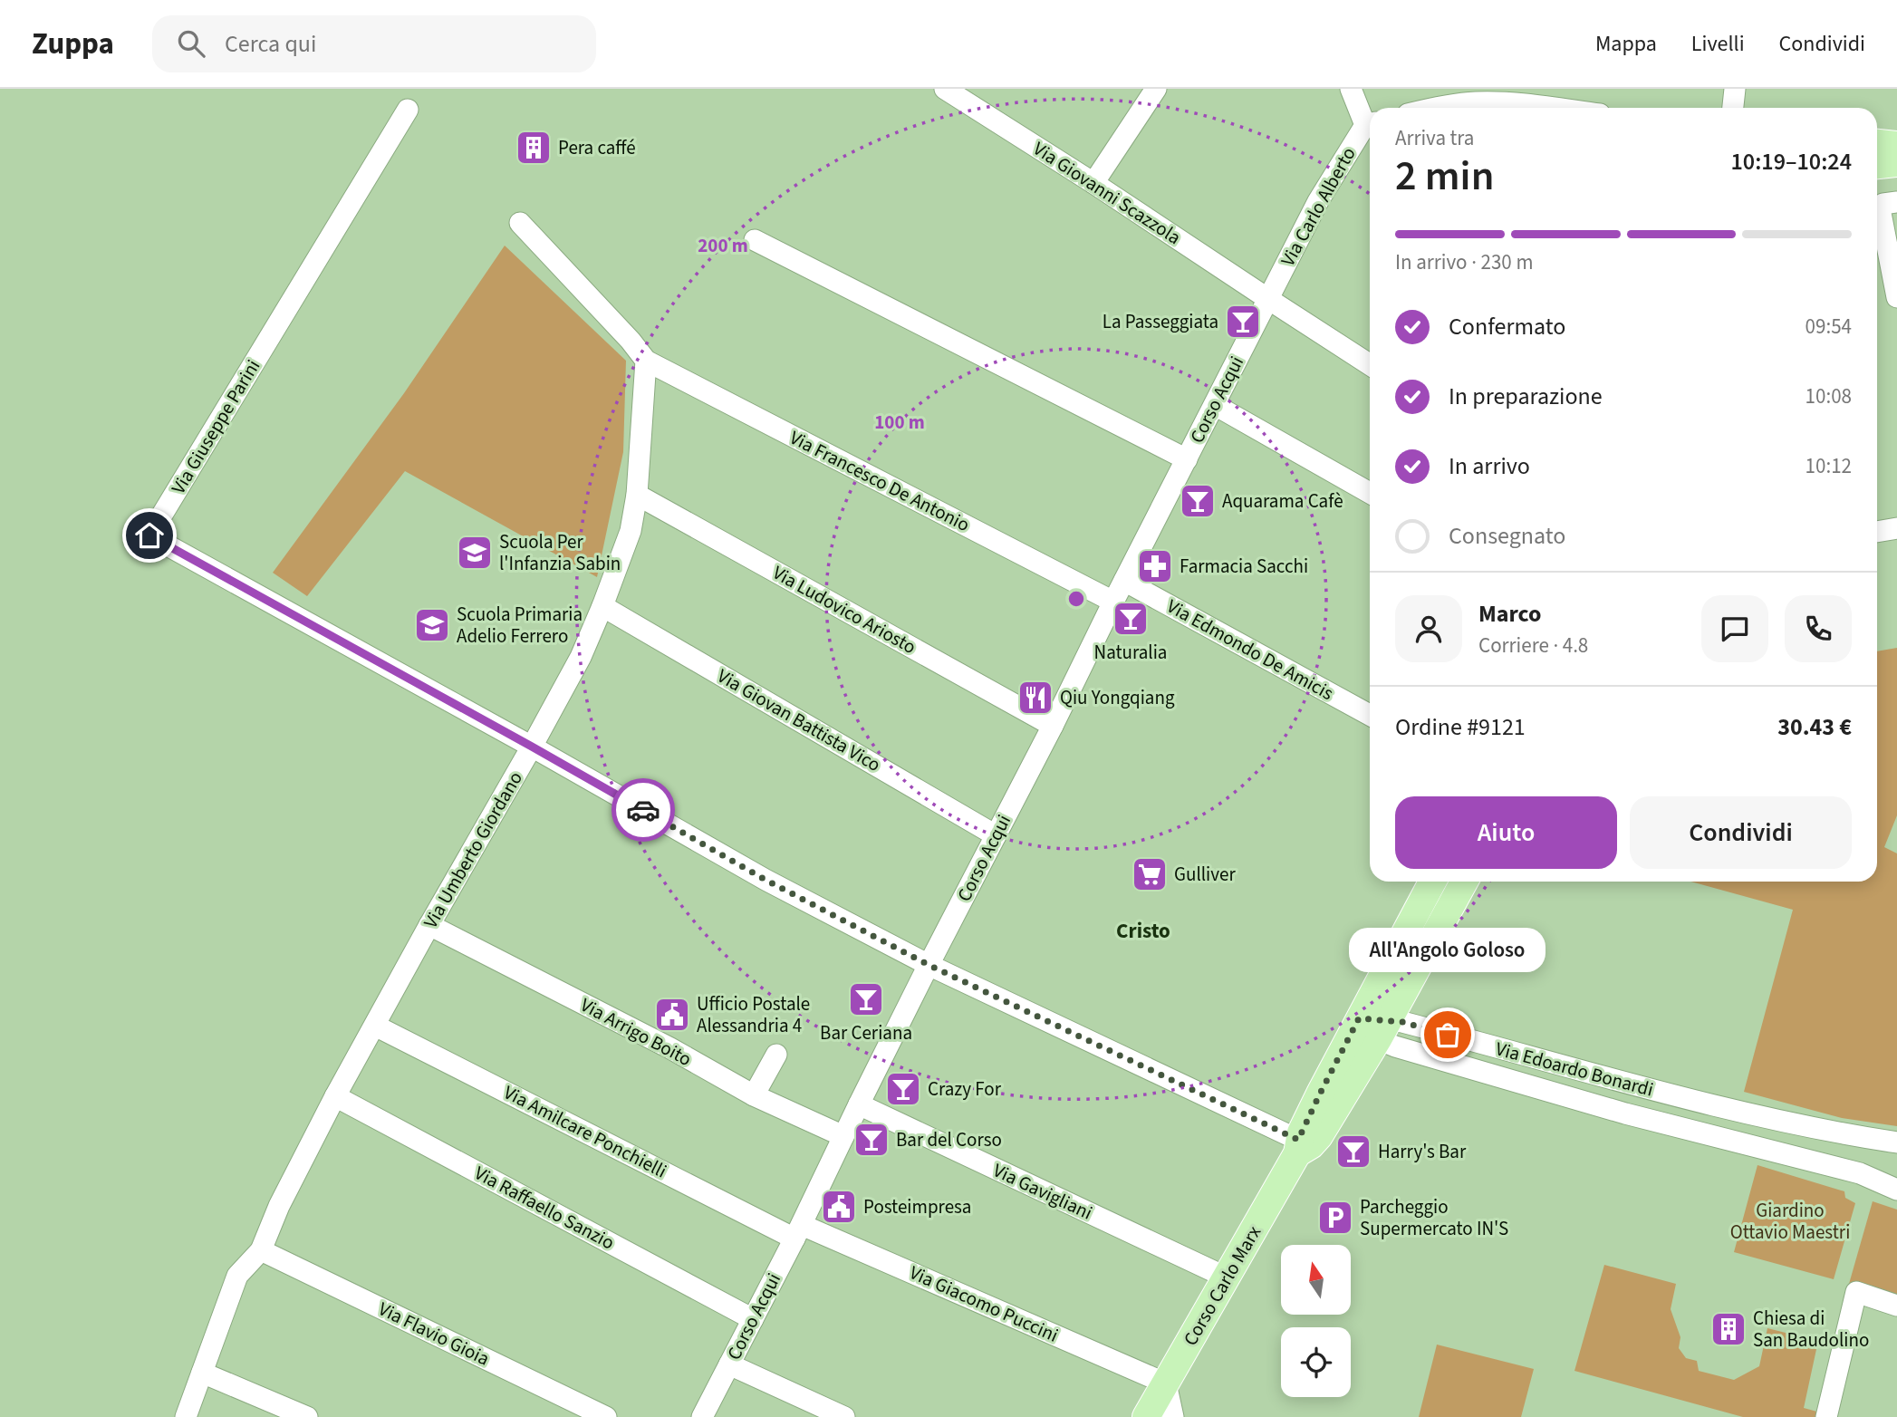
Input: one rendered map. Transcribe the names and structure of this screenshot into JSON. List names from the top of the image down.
{
  "streets": {
    "main road": ["Corso Carlo Marx"],
    "street": [
      "Via Giovanni Scazzola",
      "Via Carlo Alberto",
      "Corso Acqui",
      "Via Giuseppe Parini",
      "Via Francesco De Antonio",
      "Via Ludovico Ariosto",
      "Via Edmondo De Amicis",
      "Via Giovan Battista Vico",
      "Via Umberto Giordano",
      "Via Arrigo Boito",
      "Via Edoardo Bonardi",
      "Via Amilcare Ponchielli",
      "Via Gavigliani",
      "Via Raffaello Sanzio",
      "Via Giacomo Puccini",
      "Via Flavio Gioia"
    ]
  },
  "crossings": [
    ["Via Giovanni Scazzola", "Via Carlo Alberto"],
    ["Via Giovanni Scazzola", "Corso Acqui"],
    ["Via Carlo Alberto", "Corso Acqui"],
    ["Corso Acqui", "Via Giuseppe Parini"],
    ["Corso Acqui", "Via Francesco De Antonio"],
    ["Corso Acqui", "Via Ludovico Ariosto"],
    ["Corso Acqui", "Via Edmondo De Amicis"],
    ["Corso Acqui", "Via Giovan Battista Vico"],
    ["Corso Acqui", "Via Arrigo Boito"],
    ["Corso Acqui", "Via Amilcare Ponchielli"],
    ["Corso Acqui", "Via Gavigliani"],
    ["Corso Acqui", "Via Raffaello Sanzio"],
    ["Corso Acqui", "Via Giacomo Puccini"],
    ["Via Giuseppe Parini", "Via Umberto Giordano"],
    ["Via Giuseppe Parini", "Corso Carlo Marx"],
    ["Via Francesco De Antonio", "Via Umberto Giordano"],
    ["Via Ludovico Ariosto", "Via Umberto Giordano"],
    ["Via Giovan Battista Vico", "Via Umberto Giordano"],
    ["Via Umberto Giordano", "Via Arrigo Boito"],
    ["Via Umberto Giordano", "Via Amilcare Ponchielli"],
    ["Via Umberto Giordano", "Via Raffaello Sanzio"],
    ["Via Umberto Giordano", "Via Flavio Gioia"],
    ["Via Edoardo Bonardi", "Corso Carlo Marx"],
    ["Via Amilcare Ponchielli", "Via Giacomo Puccini"],
    ["Via Gavigliani", "Corso Carlo Marx"],
    ["Corso Carlo Marx", "Via Giacomo Puccini"]
  ],
  "districts": ["Cristo"],
  "parks": ["Giardino Ottavio Maestri"],
  "places": {
    "building": ["Pera caffé", "Chiesa di San Baudolino"],
    "bar": [
      "La Passeggiata",
      "Aquarama Cafè",
      "Naturalia",
      "Bar Ceriana",
      "Crazy For",
      "Bar del Corso",
      "Harry's Bar"
    ],
    "school or university": ["Scuola Per l'Infanzia Sabin", "Scuola Primaria Adelio Ferrero"],
    "pharmacy": ["Farmacia Sacchi"],
    "restaurant": ["Qiu Yongqiang"],
    "supermarket": ["Gulliver"],
    "public building": ["Ufficio Postale Alessandria 4", "Posteimpresa"],
    "other": ["All'Angolo Goloso"],
    "parking": ["Parcheggio Supermercato IN'S"]
  },
  "north": "top",
  "page": {
    "header": "Zuppa",
    "search": "Cerca qui",
    "nav": ["Mappa", "Livelli", "Condividi"],
    "heading": ["2 min", "Arriva tra", "10:19–10:24"],
    "panel": [
      "Marco",
      "Corriere · 4.8",
      "Ordine #9121",
      "30.43 €"
    ],
    "bar": "In arrivo · 230 m",
    "list": [
      ["Confermato", "09:54"],
      ["In preparazione", "10:08"],
      ["In arrivo", "10:12"],
      "Consegnato"
    ],
    "buttons": ["Aiuto", "Condividi"],
    "bubble": "All'Angolo Goloso"
  },
  "rings": ["200 m", "100 m"]
}
